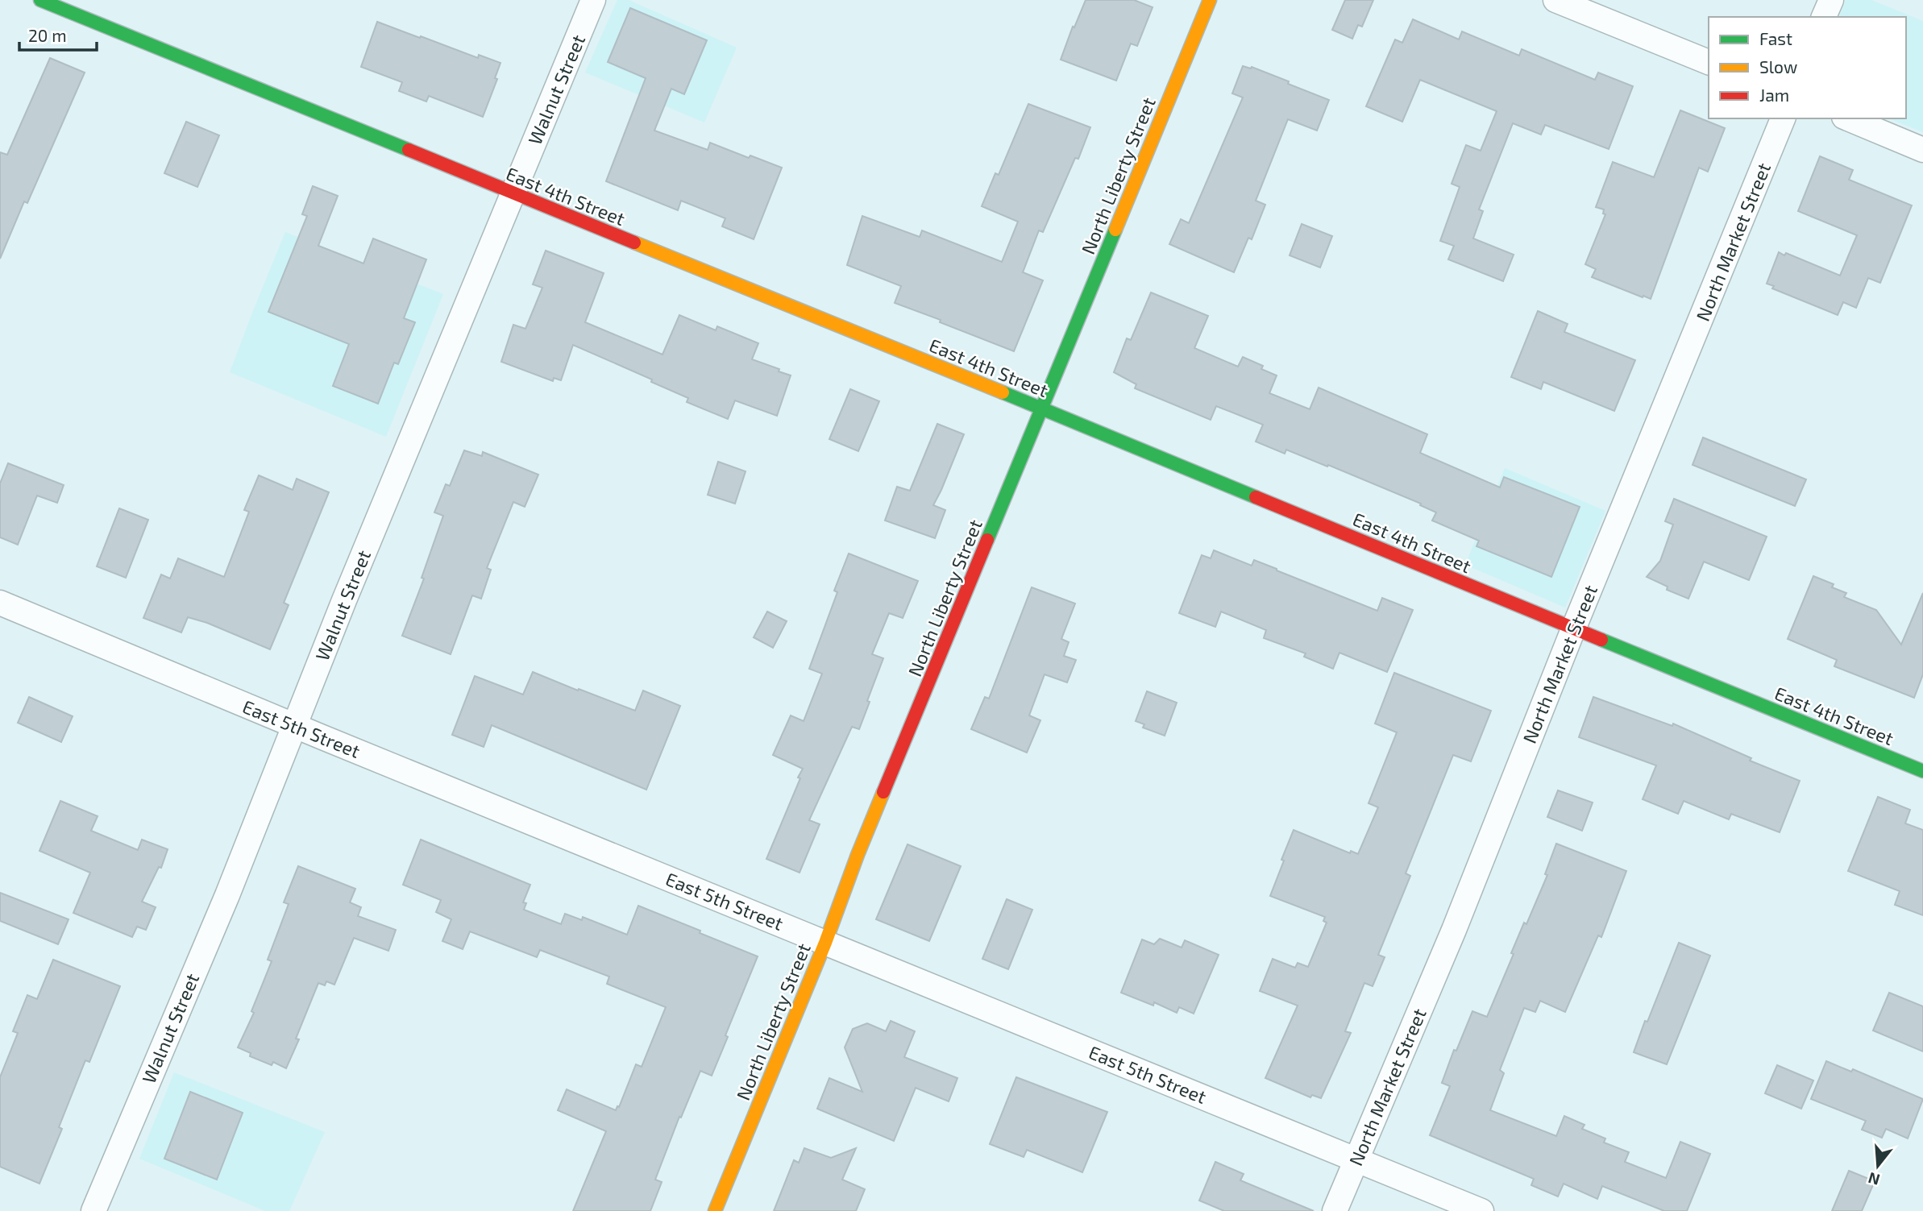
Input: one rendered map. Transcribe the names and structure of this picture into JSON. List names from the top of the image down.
{
  "streets": {
    "street": [
      "Walnut Street",
      "North Liberty Street",
      "East 4th Street",
      "North Market Street",
      "East 5th Street"
    ]
  },
  "crossings": [
    ["Walnut Street", "East 4th Street"],
    ["Walnut Street", "East 5th Street"],
    ["North Liberty Street", "East 4th Street"],
    ["North Liberty Street", "East 5th Street"],
    ["East 4th Street", "North Market Street"],
    ["North Market Street", "East 5th Street"]
  ],
  "legend": ["Fast", "Slow", "Jam"],
  "scale_bar": "20 m",
  "north": "bottom"
}
